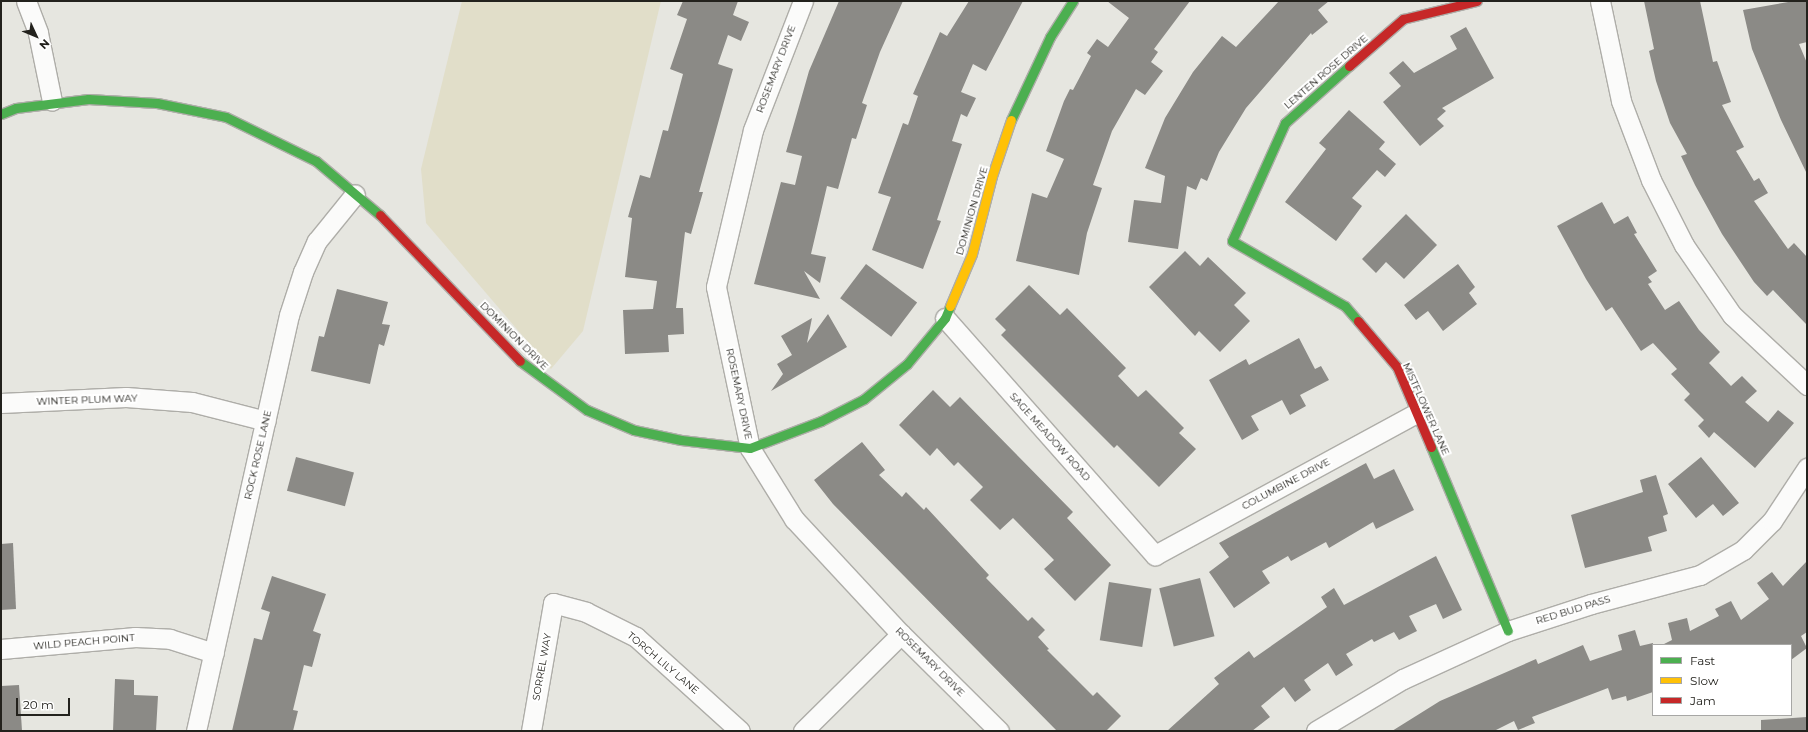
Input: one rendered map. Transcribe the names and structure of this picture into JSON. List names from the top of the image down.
{
  "streets": {
    "street": [
      "ROSEMARY DRIVE",
      "LENTEN ROSE DRIVE",
      "DOMINION DRIVE",
      "WINTER PLUM WAY",
      "MISTFLOWER LANE",
      "SAGE MEADOW ROAD",
      "ROCK ROSE LANE",
      "COLUMBINE DRIVE",
      "RED BUD PASS",
      "WILD PEACH POINT",
      "TORCH LILY LANE",
      "SORREL WAY"
    ]
  },
  "crossings": [
    ["ROSEMARY DRIVE", "DOMINION DRIVE"],
    ["LENTEN ROSE DRIVE", "MISTFLOWER LANE"],
    ["DOMINION DRIVE", "SAGE MEADOW ROAD"],
    ["DOMINION DRIVE", "ROCK ROSE LANE"],
    ["WINTER PLUM WAY", "ROCK ROSE LANE"],
    ["MISTFLOWER LANE", "COLUMBINE DRIVE"],
    ["MISTFLOWER LANE", "RED BUD PASS"],
    ["SAGE MEADOW ROAD", "COLUMBINE DRIVE"],
    ["ROCK ROSE LANE", "WILD PEACH POINT"],
    ["TORCH LILY LANE", "SORREL WAY"]
  ],
  "legend": ["Fast", "Slow", "Jam"],
  "scale_bar": "20 m",
  "north": "bottom right"
}
